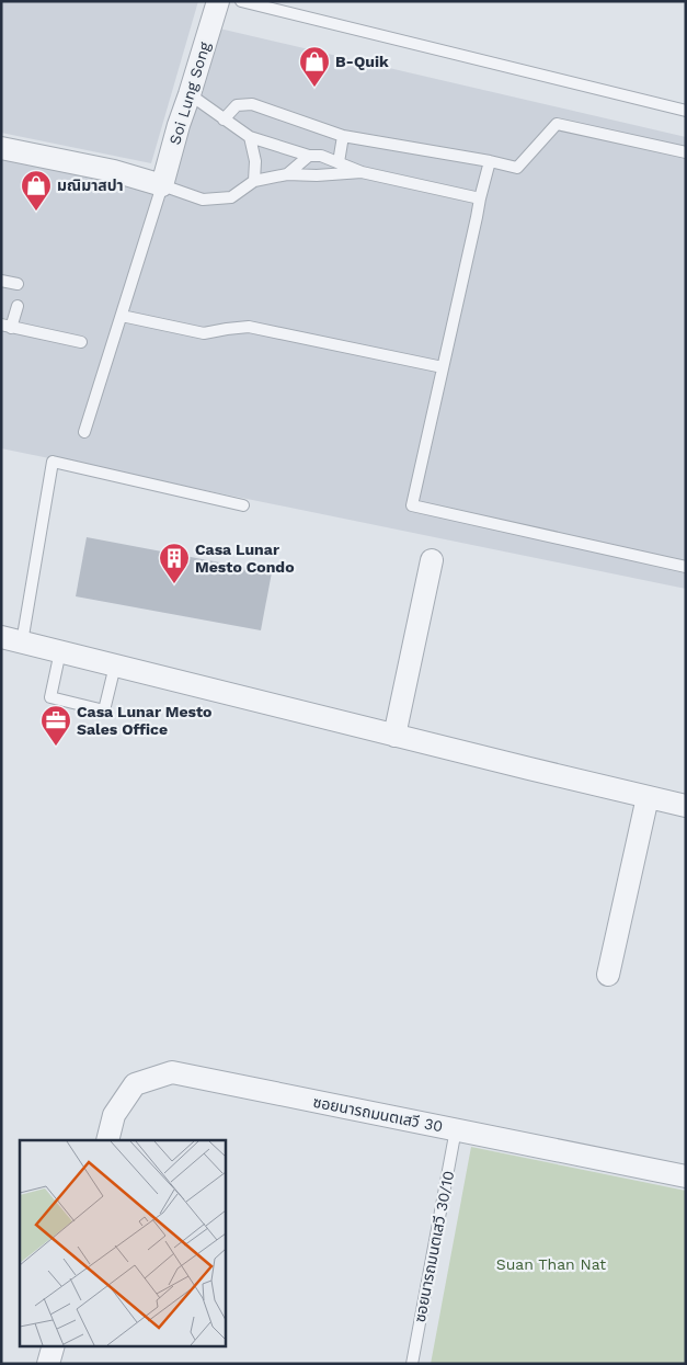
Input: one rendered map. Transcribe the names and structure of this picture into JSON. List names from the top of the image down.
{
  "streets": {
    "street": ["Soi Lung Song", "ซอยนารถมนตเสวี 30"],
    "lane": ["ซอยนารถมนตเสวี 30/10"]
  },
  "crossings": [
    ["ซอยนารถมนตเสวี 30", "ซอยนารถมนตเสวี 30/10"]
  ],
  "parks": ["Suan Than Nat"],
  "places": {
    "shop": ["B-Quik", "มณิมาสปา"],
    "building": ["Casa Lunar Mesto Condo"],
    "office": ["Casa Lunar Mesto Sales Office"]
  }
}
